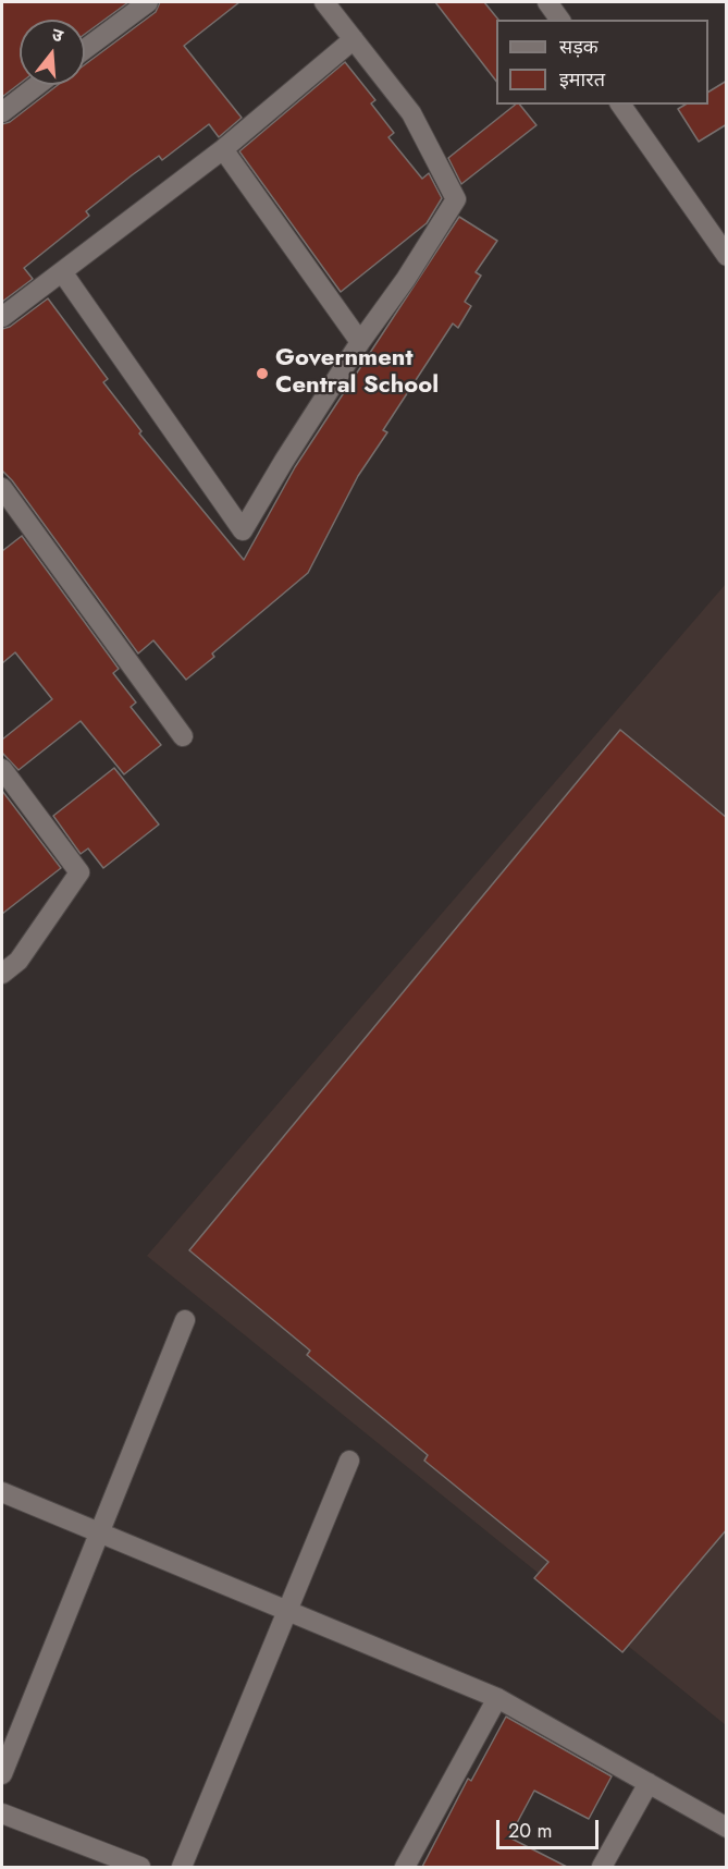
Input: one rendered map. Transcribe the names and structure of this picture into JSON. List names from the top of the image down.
{
  "places": ["Government Central School"],
  "legend": ["सड़क", "इमारत"],
  "scale_bar": "20 m",
  "north": "top"
}
